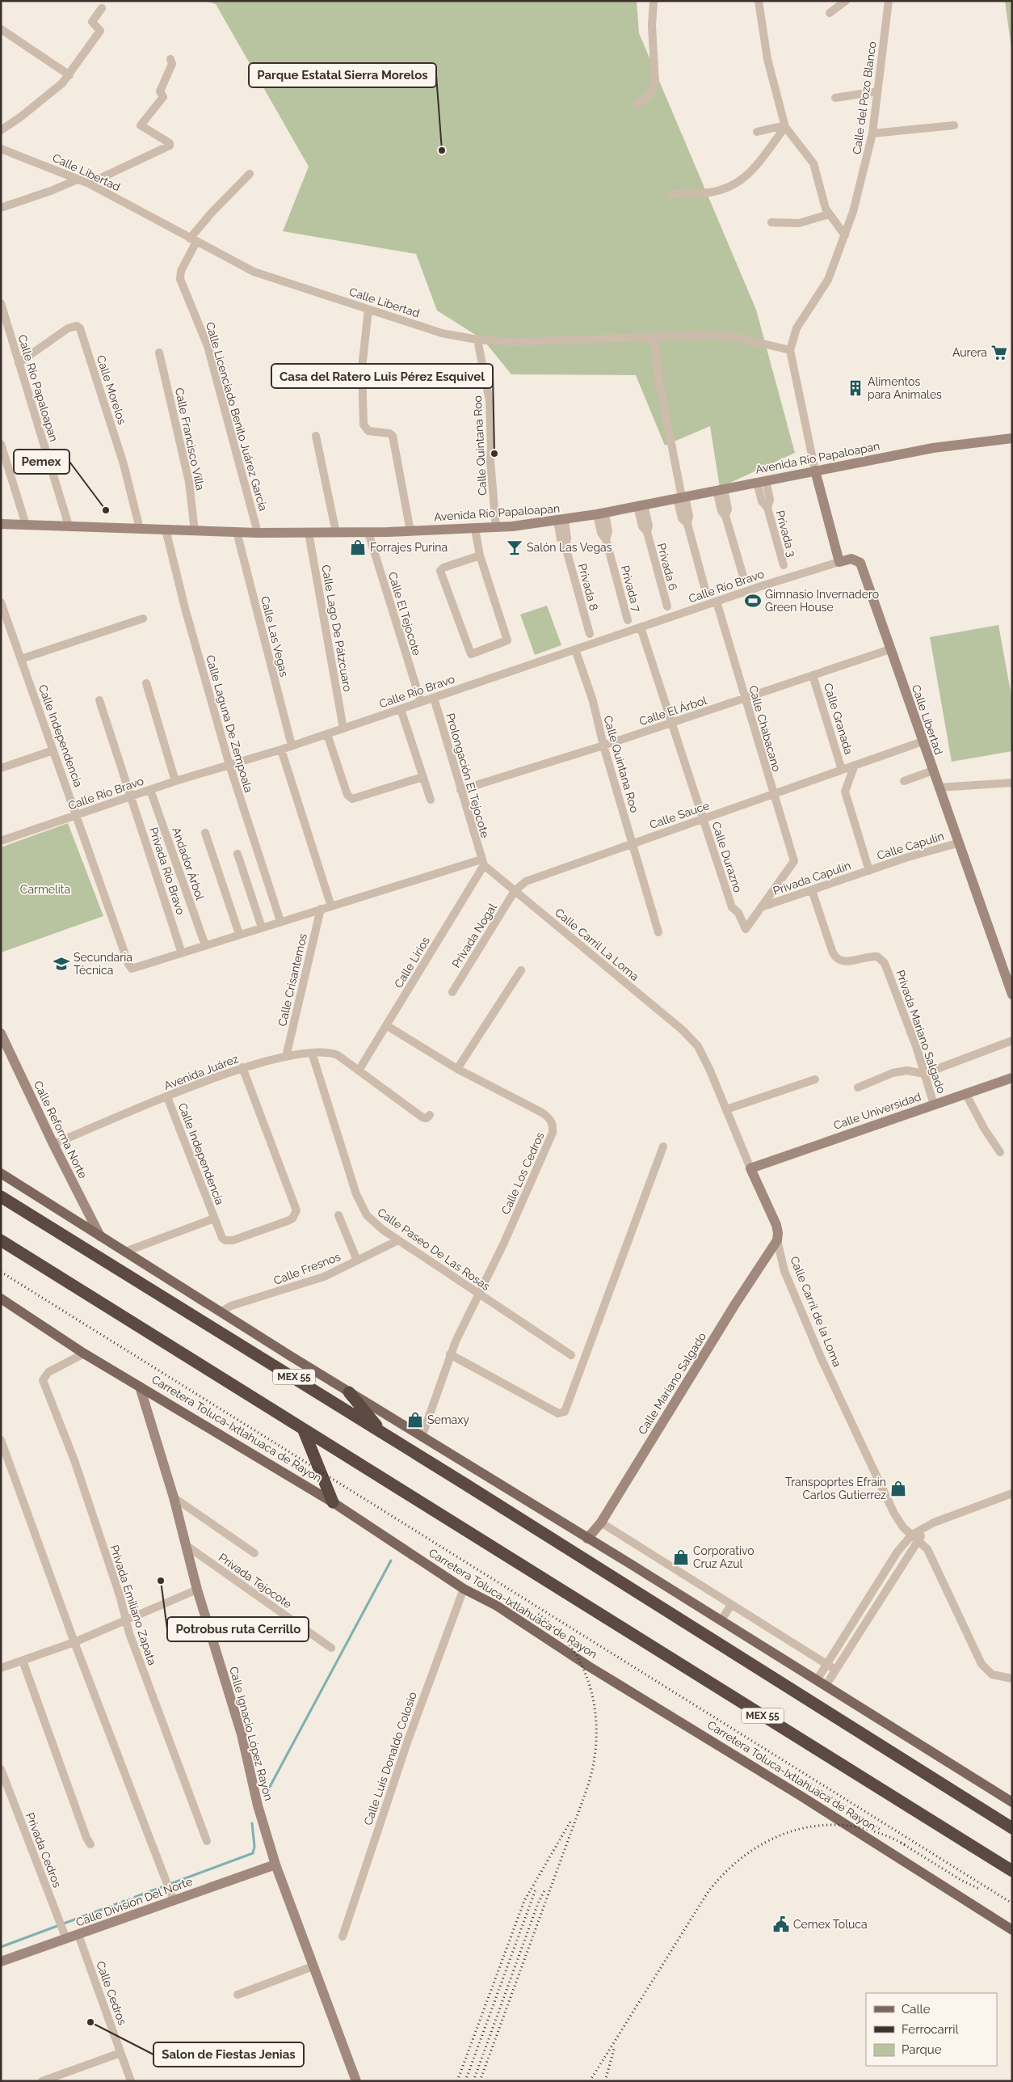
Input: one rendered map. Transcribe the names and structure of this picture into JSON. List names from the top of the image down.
{
  "streets": {
    "highway": ["MEX 55"],
    "main road": [
      "Calle Libertad",
      "Avenida Río Papaloapan",
      "Calle Universidad",
      "Calle Reforma Norte",
      "Calle Carril de la Loma",
      "Calle Mariano Salgado",
      "Carretera Toluca-Ixtlahuaca de Rayon",
      "Calle Ignacio López Rayón",
      "Calle División Del Norte"
    ],
    "street": [
      "Calle del Pozo Blanco",
      "Calle Río Papaloapan",
      "Calle Morelos",
      "Calle Licenciado Benito Juárez García",
      "Calle Francisco Villa",
      "Calle Quintana Roo",
      "Privada 3",
      "Privada 6",
      "Calle Río Bravo",
      "Privada 8",
      "Privada 7",
      "Calle El Tejocote",
      "Calle Lago De Pátzcuaro",
      "Calle Las Vegas",
      "Calle El Árbol",
      "Calle Granada",
      "Calle Laguna De Zempoala",
      "Calle Chabacano",
      "Calle Independencia",
      "Prolongación El Tejocote",
      "Calle Sauce",
      "Calle Capulín",
      "Calle Durazno",
      "Andador Árbol",
      "Privada Río Bravo",
      "Privada Capulín",
      "Privada Nogal",
      "Calle Carril La Loma",
      "Calle Lirios",
      "Calle Crisantemos",
      "Privada Mariano Salgado",
      "Avenida Juárez",
      "Calle Los Cedros",
      "Calle Paseo De Las Rosas",
      "Calle Fresnos",
      "Privada Tejocote",
      "Privada Emiliano Zapata",
      "Calle Luis Donaldo Colosio",
      "Privada Cedros",
      "Calle Cedros"
    ]
  },
  "crossings": [
    ["Calle del Pozo Blanco", "Calle Libertad"],
    ["Calle del Pozo Blanco", "Avenida Río Papaloapan"],
    ["Calle Libertad", "Calle Licenciado Benito Juárez García"],
    ["Calle Libertad", "Calle Quintana Roo"],
    ["Calle Libertad", "Calle Río Bravo"],
    ["Calle Libertad", "Calle El Árbol"],
    ["Calle Libertad", "Calle Capulín"],
    ["Calle Río Papaloapan", "Calle Morelos"],
    ["Calle Río Papaloapan", "Avenida Río Papaloapan"],
    ["Calle Morelos", "Avenida Río Papaloapan"],
    ["Calle Licenciado Benito Juárez García", "Avenida Río Papaloapan"],
    ["Calle Francisco Villa", "Avenida Río Papaloapan"],
    ["Calle Quintana Roo", "Avenida Río Papaloapan"],
    ["Calle Quintana Roo", "Calle Río Bravo"],
    ["Calle Quintana Roo", "Calle El Árbol"],
    ["Calle Quintana Roo", "Calle Sauce"],
    ["Avenida Río Papaloapan", "Privada 3"],
    ["Avenida Río Papaloapan", "Privada 6"],
    ["Avenida Río Papaloapan", "Privada 8"],
    ["Avenida Río Papaloapan", "Privada 7"],
    ["Avenida Río Papaloapan", "Calle El Tejocote"],
    ["Avenida Río Papaloapan", "Calle Lago De Pátzcuaro"],
    ["Avenida Río Papaloapan", "Calle Las Vegas"],
    ["Avenida Río Papaloapan", "Calle Laguna De Zempoala"],
    ["Calle Río Bravo", "Calle El Tejocote"],
    ["Calle Río Bravo", "Calle Lago De Pátzcuaro"],
    ["Calle Río Bravo", "Calle Las Vegas"],
    ["Calle Río Bravo", "Calle Laguna De Zempoala"],
    ["Calle Río Bravo", "Calle Chabacano"],
    ["Calle Río Bravo", "Calle Independencia"],
    ["Calle Río Bravo", "Prolongación El Tejocote"],
    ["Calle Río Bravo", "Calle Durazno"],
    ["Calle Río Bravo", "Andador Árbol"],
    ["Calle Río Bravo", "Privada Río Bravo"],
    ["Calle El Árbol", "Calle Granada"],
    ["Calle El Árbol", "Calle Chabacano"],
    ["Calle El Árbol", "Prolongación El Tejocote"],
    ["Calle El Árbol", "Calle Durazno"],
    ["Calle Granada", "Calle Sauce"],
    ["Calle Chabacano", "Calle Sauce"],
    ["Calle Chabacano", "Calle Durazno"],
    ["Calle Chabacano", "Privada Capulín"],
    ["Calle Independencia", "Privada Río Bravo"],
    ["Calle Independencia", "Avenida Juárez"],
    ["Prolongación El Tejocote", "Calle Carril La Loma"],
    ["Prolongación El Tejocote", "Calle Lirios"],
    ["Calle Sauce", "Calle Durazno"],
    ["Calle Sauce", "Privada Nogal"],
    ["Calle Sauce", "Calle Carril La Loma"],
    ["Calle Capulín", "Privada Capulín"],
    ["Calle Durazno", "Privada Capulín"],
    ["Privada Capulín", "Privada Mariano Salgado"],
    ["Privada Nogal", "Calle Carril La Loma"],
    ["Calle Carril La Loma", "Calle Lirios"],
    ["Calle Carril La Loma", "Calle Carril de la Loma"],
    ["Calle Lirios", "Avenida Juárez"],
    ["Calle Lirios", "Calle Los Cedros"],
    ["Calle Crisantemos", "Avenida Juárez"],
    ["Privada Mariano Salgado", "Calle Universidad"],
    ["Avenida Juárez", "Calle Reforma Norte"],
    ["Avenida Juárez", "Calle Paseo De Las Rosas"],
    ["Calle Universidad", "Calle Carril de la Loma"],
    ["Calle Los Cedros", "Calle Paseo De Las Rosas"],
    ["Calle Paseo De Las Rosas", "Calle Fresnos"],
    ["Calle Carril de la Loma", "Calle Mariano Salgado"],
    ["Carretera Toluca-Ixtlahuaca de Rayon", "Privada Emiliano Zapata"],
    ["Carretera Toluca-Ixtlahuaca de Rayon", "Calle Ignacio López Rayón"],
    ["Carretera Toluca-Ixtlahuaca de Rayon", "Calle Luis Donaldo Colosio"],
    ["Privada Tejocote", "Calle Ignacio López Rayón"],
    ["Calle Ignacio López Rayón", "Calle División Del Norte"],
    ["Privada Cedros", "Calle División Del Norte"],
    ["Calle División Del Norte", "Calle Cedros"]
  ],
  "parks": ["Carmelita"],
  "places": {
    "other": [
      "Parque Estatal Sierra Morelos",
      "Casa del Ratero Luis Pérez Esquivel",
      "Pemex",
      "Potrobus ruta Cerrillo",
      "Salon de Fiestas Jenias"
    ],
    "supermarket": ["Aurera"],
    "building": ["Alimentos para Animales"],
    "shop": [
      "Forrajes Purina",
      "Semaxy",
      "Transpoprtes Efrain Carlos Gutierrez",
      "Corporativo Cruz Azul"
    ],
    "bar": ["Salón Las Vegas"],
    "sports": ["Gimnasio Invernadero Green House"],
    "school or university": ["Secundaria Técnica"],
    "public building": ["Cemex Toluca"]
  },
  "legend": ["Calle", "Ferrocarril", "Parque"]
}
